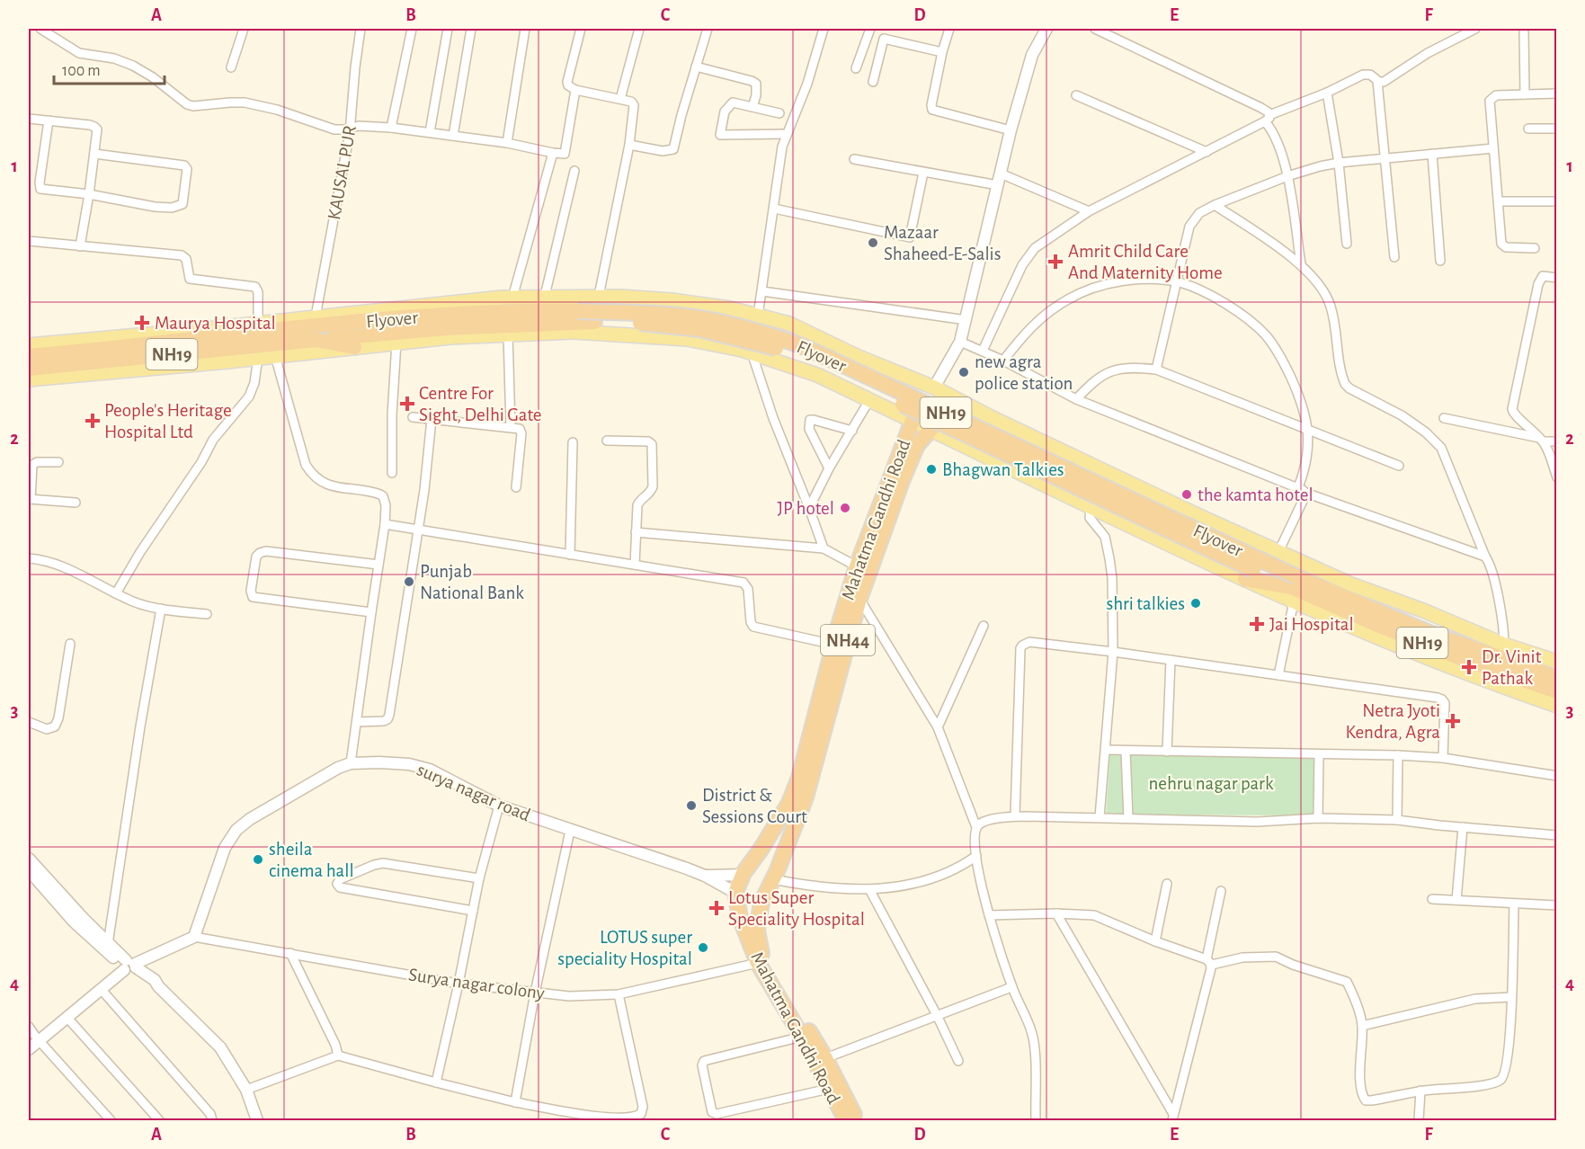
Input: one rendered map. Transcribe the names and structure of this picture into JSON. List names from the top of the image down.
{
  "streets": {
    "highway": [
      "Flyover",
      "NH19",
      "Mahatma Gandhi Road",
      "NH44"
    ],
    "street": ["KAUSAL PUR", "surya nagar road", "Surya nagar colony"]
  },
  "crossings": [
    ["Flyover", "NH19"],
    ["Mahatma Gandhi Road", "surya nagar road"],
    ["Mahatma Gandhi Road", "Surya nagar colony"],
    ["surya nagar road", "Surya nagar colony"]
  ],
  "parks": ["nehru nagar park"],
  "places": {
    "other": [
      "Mazaar Shaheed-E-Salis",
      "new agra police station",
      "Bhagwan Talkies",
      "the kamta hotel",
      "JP hotel",
      "Punjab National Bank",
      "shri talkies",
      "District & Sessions Court",
      "sheila cinema hall",
      "LOTUS super speciality Hospital"
    ],
    "health": [
      "Amrit Child Care And Maternity Home",
      "Maurya Hospital",
      "Centre For Sight, Delhi Gate",
      "People's Heritage Hospital Ltd",
      "Jai Hospital",
      "Dr. Vinit Pathak",
      "Netra Jyoti Kendra, Agra",
      "Lotus Super Speciality Hospital"
    ]
  },
  "scale_bar": "100 m",
  "grid": {
    "columns": [
      "A",
      "B",
      "C",
      "D",
      "E",
      "F"
    ],
    "rows": [
      "1",
      "2",
      "3",
      "4"
    ]
  }
}
